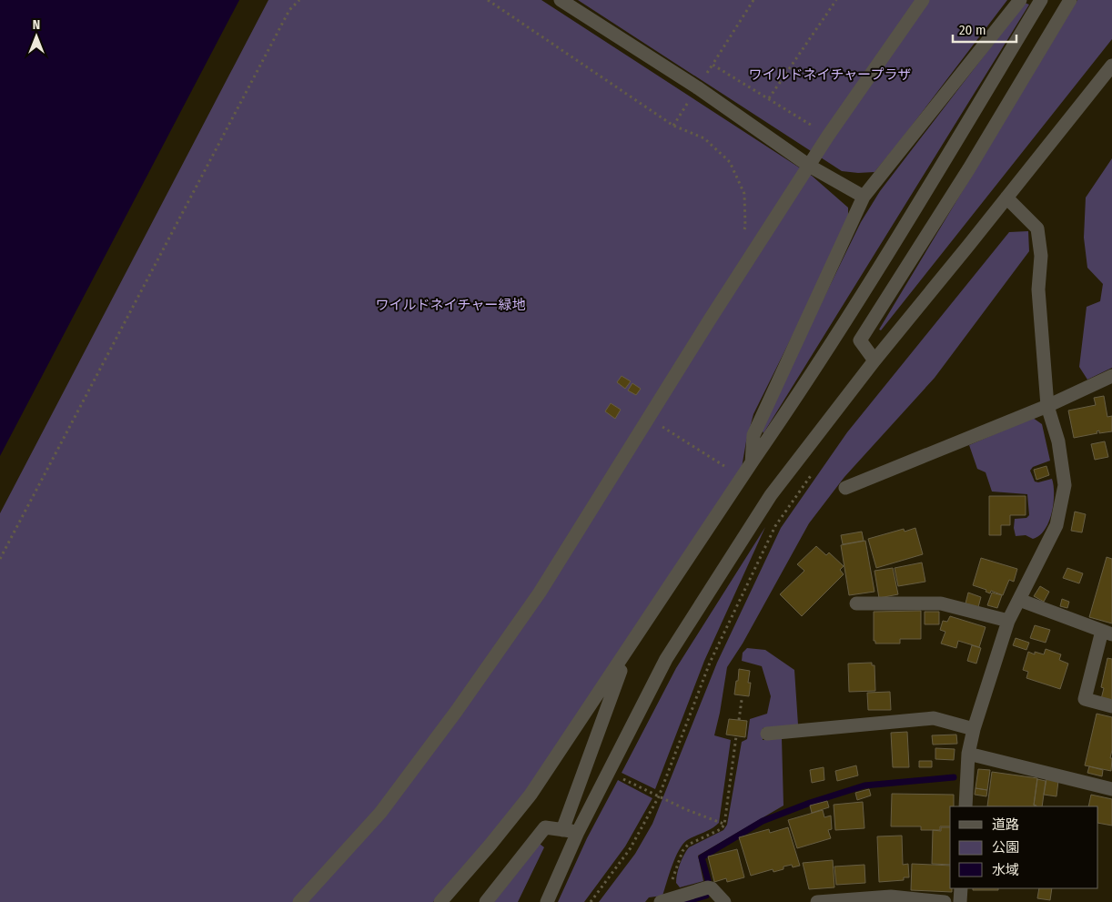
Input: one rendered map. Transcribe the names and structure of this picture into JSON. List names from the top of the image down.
{
  "parks": ["ワイルドネイチャープラザ", "ワイルドネイチャー緑地"],
  "legend": ["道路", "公園", "水域"],
  "scale_bar": "20 m",
  "north": "top"
}
